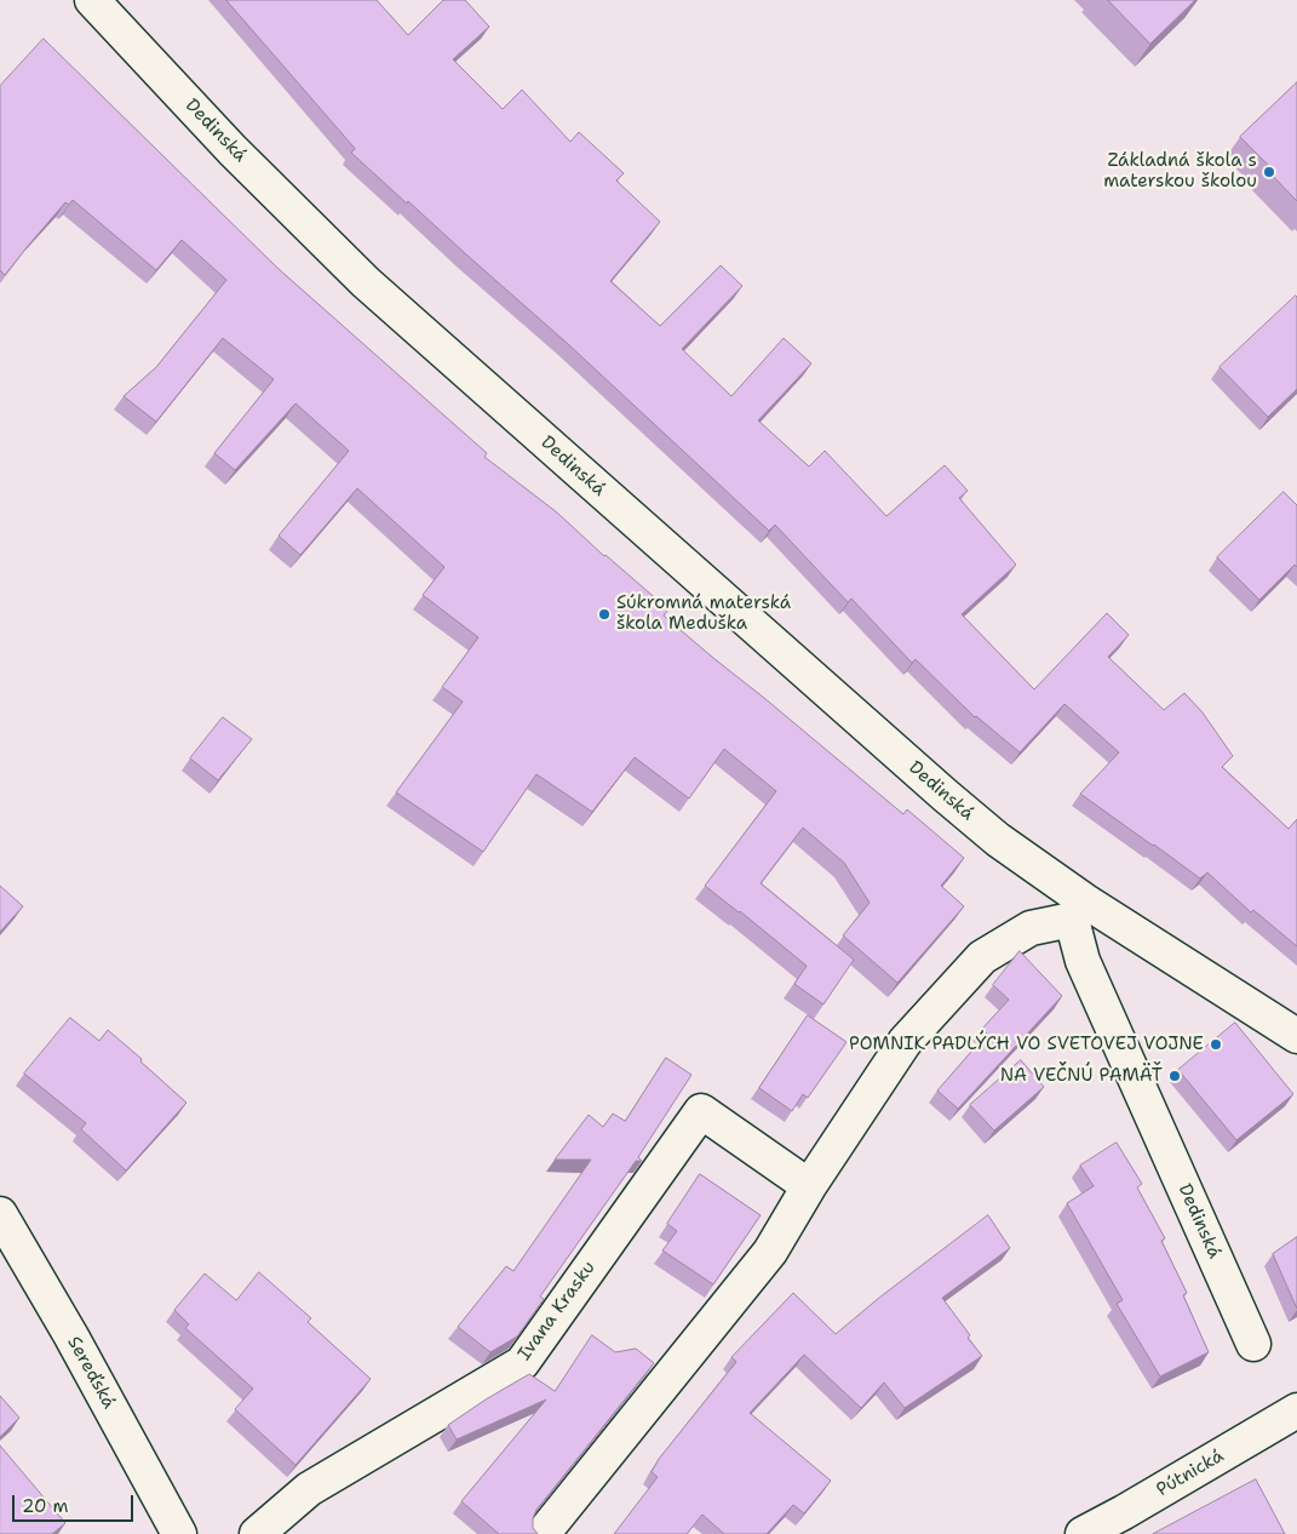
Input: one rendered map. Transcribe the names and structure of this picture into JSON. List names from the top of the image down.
{
  "streets": {
    "street": [
      "Dedinská",
      "Ivana Krasku",
      "Sereďská",
      "Pútnická"
    ]
  },
  "places": [
    "Základná škola s materskou školou",
    "Súkromná materská škola Meduška",
    "POMNIK PADLÝCH VO SVETOVEJ VOJNE",
    "NA VEČNÚ PAMÄŤ"
  ],
  "scale_bar": "20 m"
}
